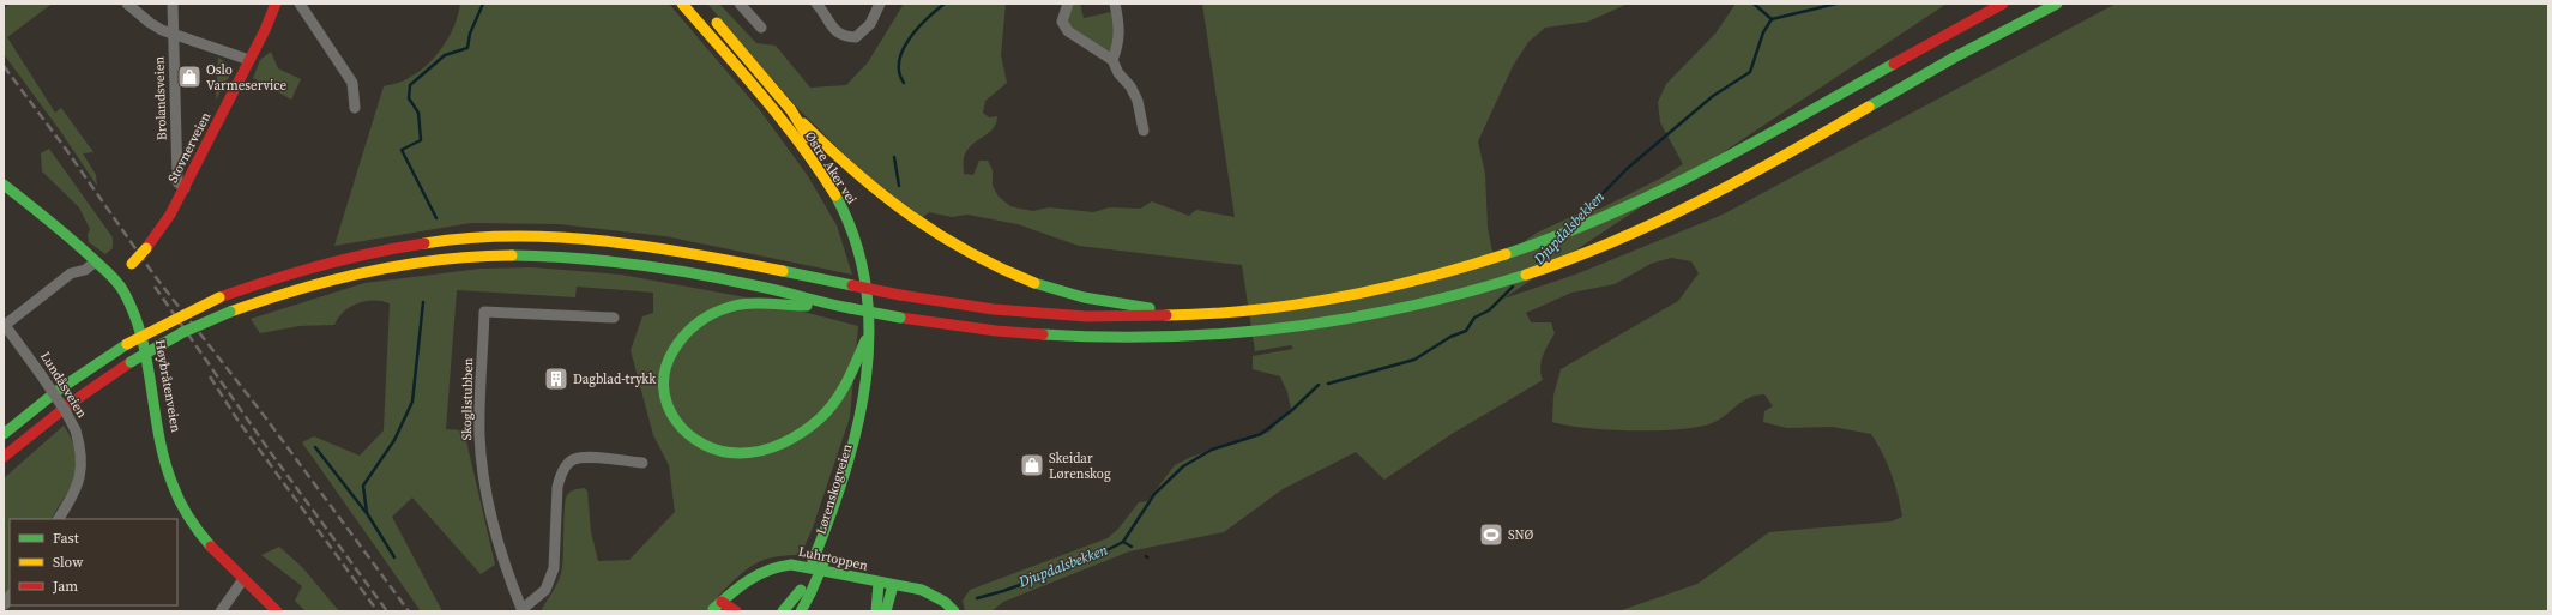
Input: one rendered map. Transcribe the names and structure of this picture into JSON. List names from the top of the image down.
{
  "streets": {
    "main road": [
      "Stovnerveien",
      "Østre Aker vei",
      "Høybråtenveien",
      "Lørenskogveien",
      "Luhrtoppen"
    ],
    "street": ["Brolandsveien", "Lundåsveien", "Skoglistubben"]
  },
  "crossings": [
    ["Brolandsveien", "Stovnerveien"],
    ["Stovnerveien", "Høybråtenveien"],
    ["Østre Aker vei", "Lørenskogveien"]
  ],
  "water": ["Djupdalsbekken"],
  "places": {
    "shop": ["Oslo Varmeservice", "Skeidar Lørenskog"],
    "building": ["Dagblad-trykk"],
    "sports": ["SNØ"]
  },
  "legend": ["Fast", "Slow", "Jam"]
}
